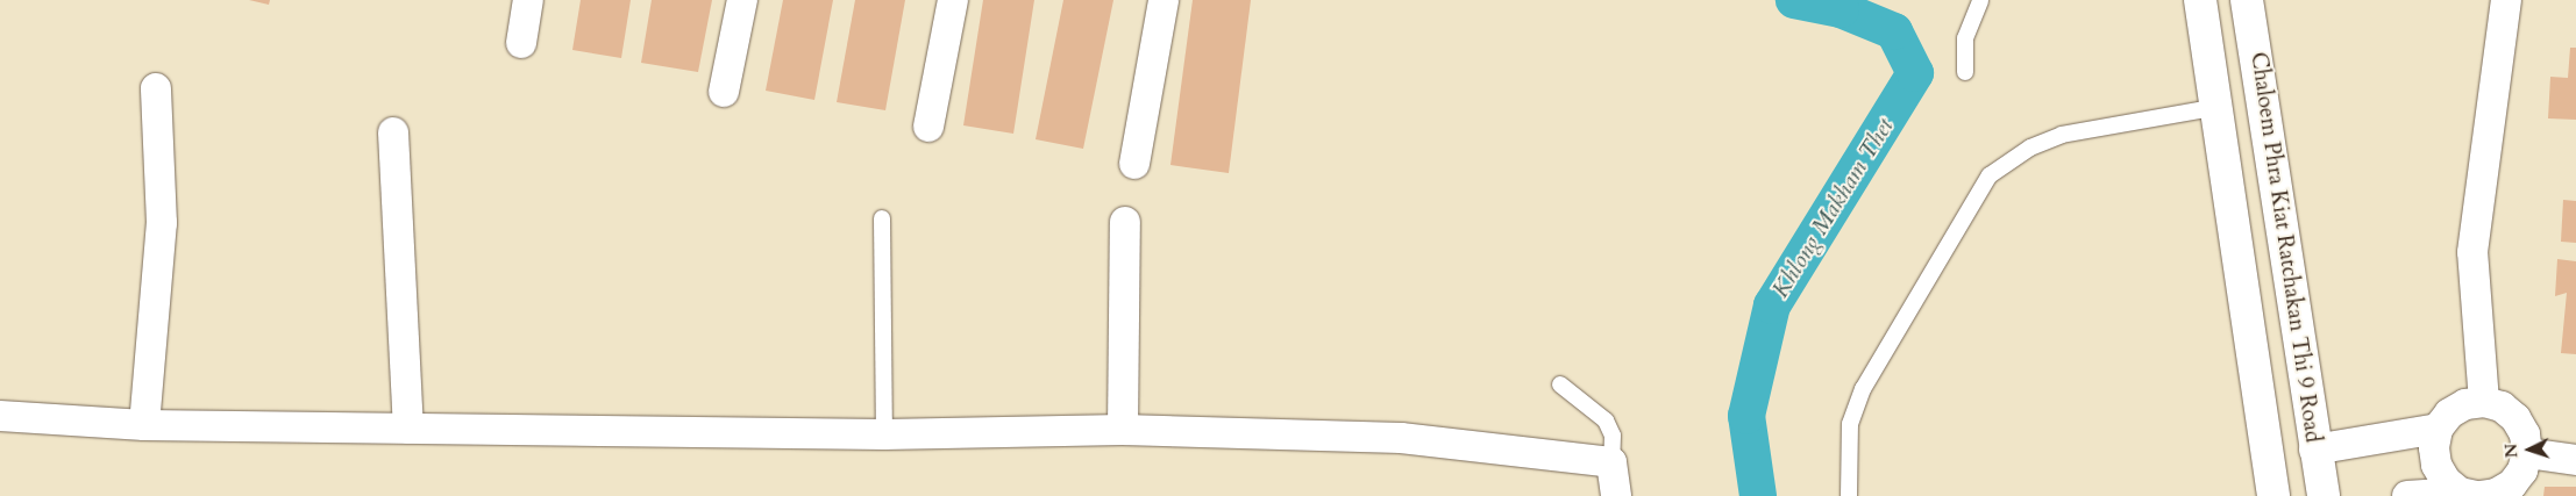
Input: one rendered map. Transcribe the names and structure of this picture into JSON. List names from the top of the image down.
{
  "streets": {
    "main road": ["Chaloem Phra Kiat Ratchakan Thi 9 Road"]
  },
  "water": ["Khlong Makham Thet"],
  "north": "left"
}
